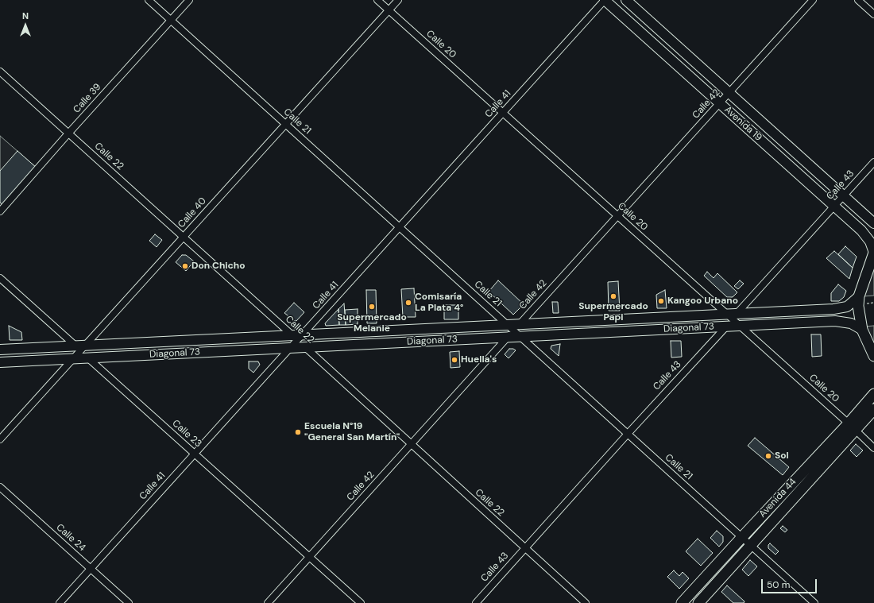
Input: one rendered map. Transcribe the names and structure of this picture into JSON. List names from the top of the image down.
{
  "streets": {
    "main road": ["Avenida 19", "Diagonal 73", "Avenida 44"],
    "street": [
      "Calle 20",
      "Calle 39",
      "Calle 41",
      "Calle 42",
      "Calle 21",
      "Calle 22",
      "Calle 43",
      "Calle 40",
      "Calle 23",
      "Calle 24"
    ]
  },
  "crossings": [
    ["Calle 20", "Calle 41"],
    ["Calle 20", "Calle 42"],
    ["Calle 20", "Calle 43"],
    ["Calle 20", "Calle 40"],
    ["Calle 20", "Diagonal 73"],
    ["Calle 20", "Avenida 44"],
    ["Calle 39", "Calle 21"],
    ["Calle 39", "Calle 22"],
    ["Calle 41", "Calle 21"],
    ["Calle 41", "Avenida 19"],
    ["Calle 41", "Calle 22"],
    ["Calle 41", "Diagonal 73"],
    ["Calle 41", "Calle 23"],
    ["Calle 41", "Calle 24"],
    ["Calle 42", "Calle 21"],
    ["Calle 42", "Avenida 19"],
    ["Calle 42", "Calle 22"],
    ["Calle 42", "Diagonal 73"],
    ["Calle 42", "Calle 23"],
    ["Calle 21", "Calle 43"],
    ["Calle 21", "Calle 40"],
    ["Calle 21", "Diagonal 73"],
    ["Calle 21", "Avenida 44"],
    ["Avenida 19", "Calle 43"],
    ["Calle 22", "Calle 43"],
    ["Calle 22", "Calle 40"],
    ["Calle 22", "Diagonal 73"],
    ["Calle 43", "Diagonal 73"],
    ["Calle 40", "Diagonal 73"],
    ["Calle 40", "Calle 23"],
    ["Diagonal 73", "Calle 23"]
  ],
  "places": [
    "Don Chicho",
    "Supermercado Papi",
    "Kangoo Urbano",
    "Comisaría La Plata 4°",
    "Supermercado Melanie",
    "Huella's",
    "Escuela N°19 \"General San Martín\"",
    "Sol"
  ],
  "scale_bar": "50 m",
  "north": "top"
}
